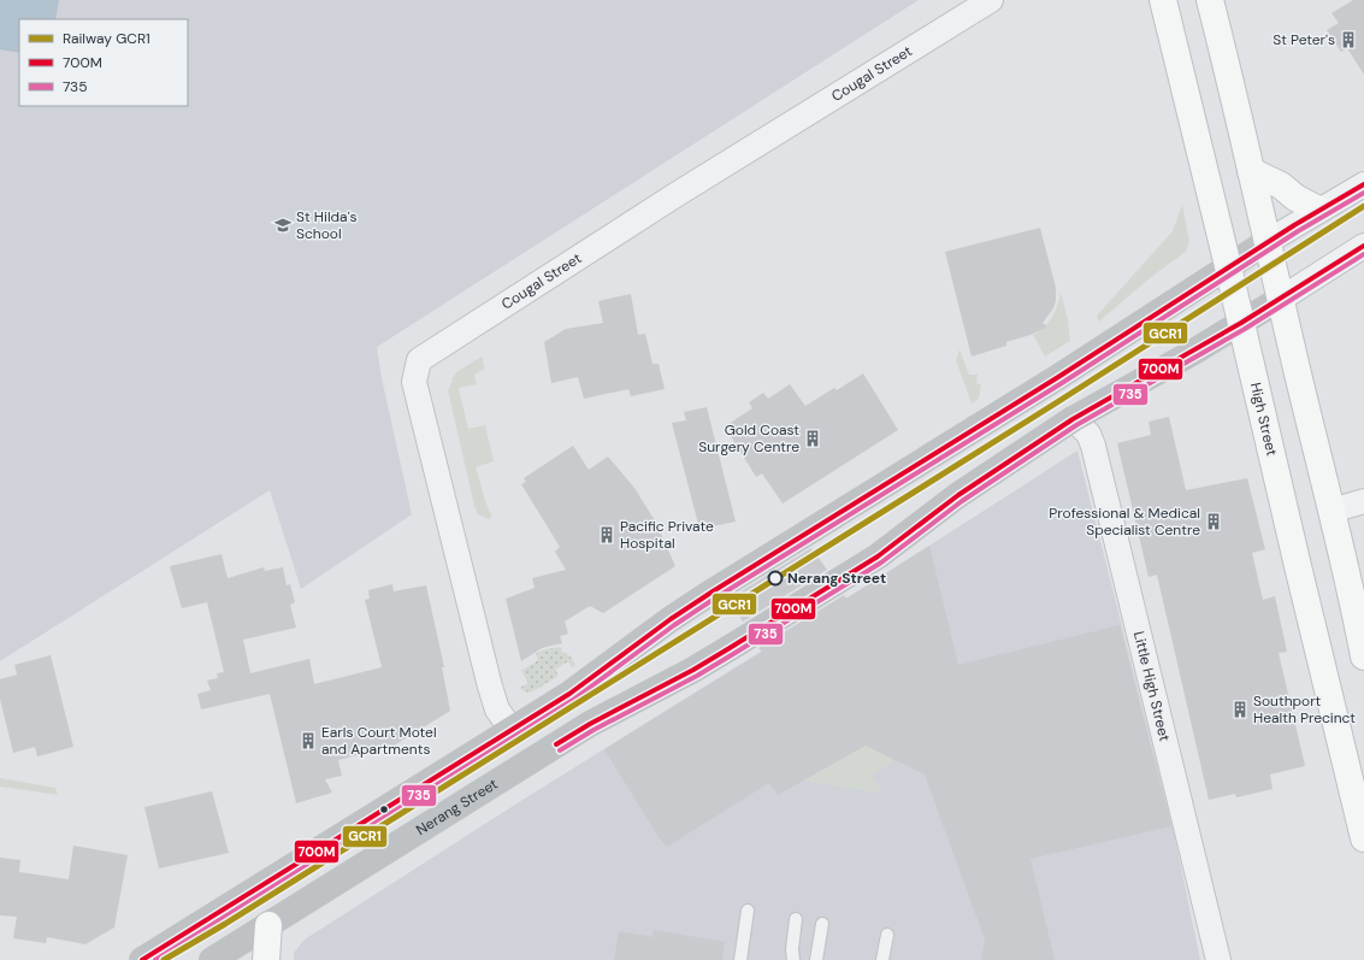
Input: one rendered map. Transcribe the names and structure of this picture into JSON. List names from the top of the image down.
{
  "streets": {
    "main road": ["High Street", "Nerang Street"],
    "street": ["Cougal Street", "Little High Street"]
  },
  "crossings": [
    ["High Street", "Nerang Street"],
    ["Little High Street", "Nerang Street"]
  ],
  "places": {
    "building": [
      "St Peter's",
      "Gold Coast Surgery Centre",
      "Professional & Medical Specialist Centre",
      "Pacific Private Hospital",
      "Southport Health Precinct",
      "Earls Court Motel and Apartments"
    ],
    "school or university": ["St Hilda's School"],
    "other": ["Nerang Street"]
  },
  "lines": ["transit line 700M", "transit line 735", "rail line GCR1"],
  "legend": ["Railway GCR1", "700M", "735"]
}
